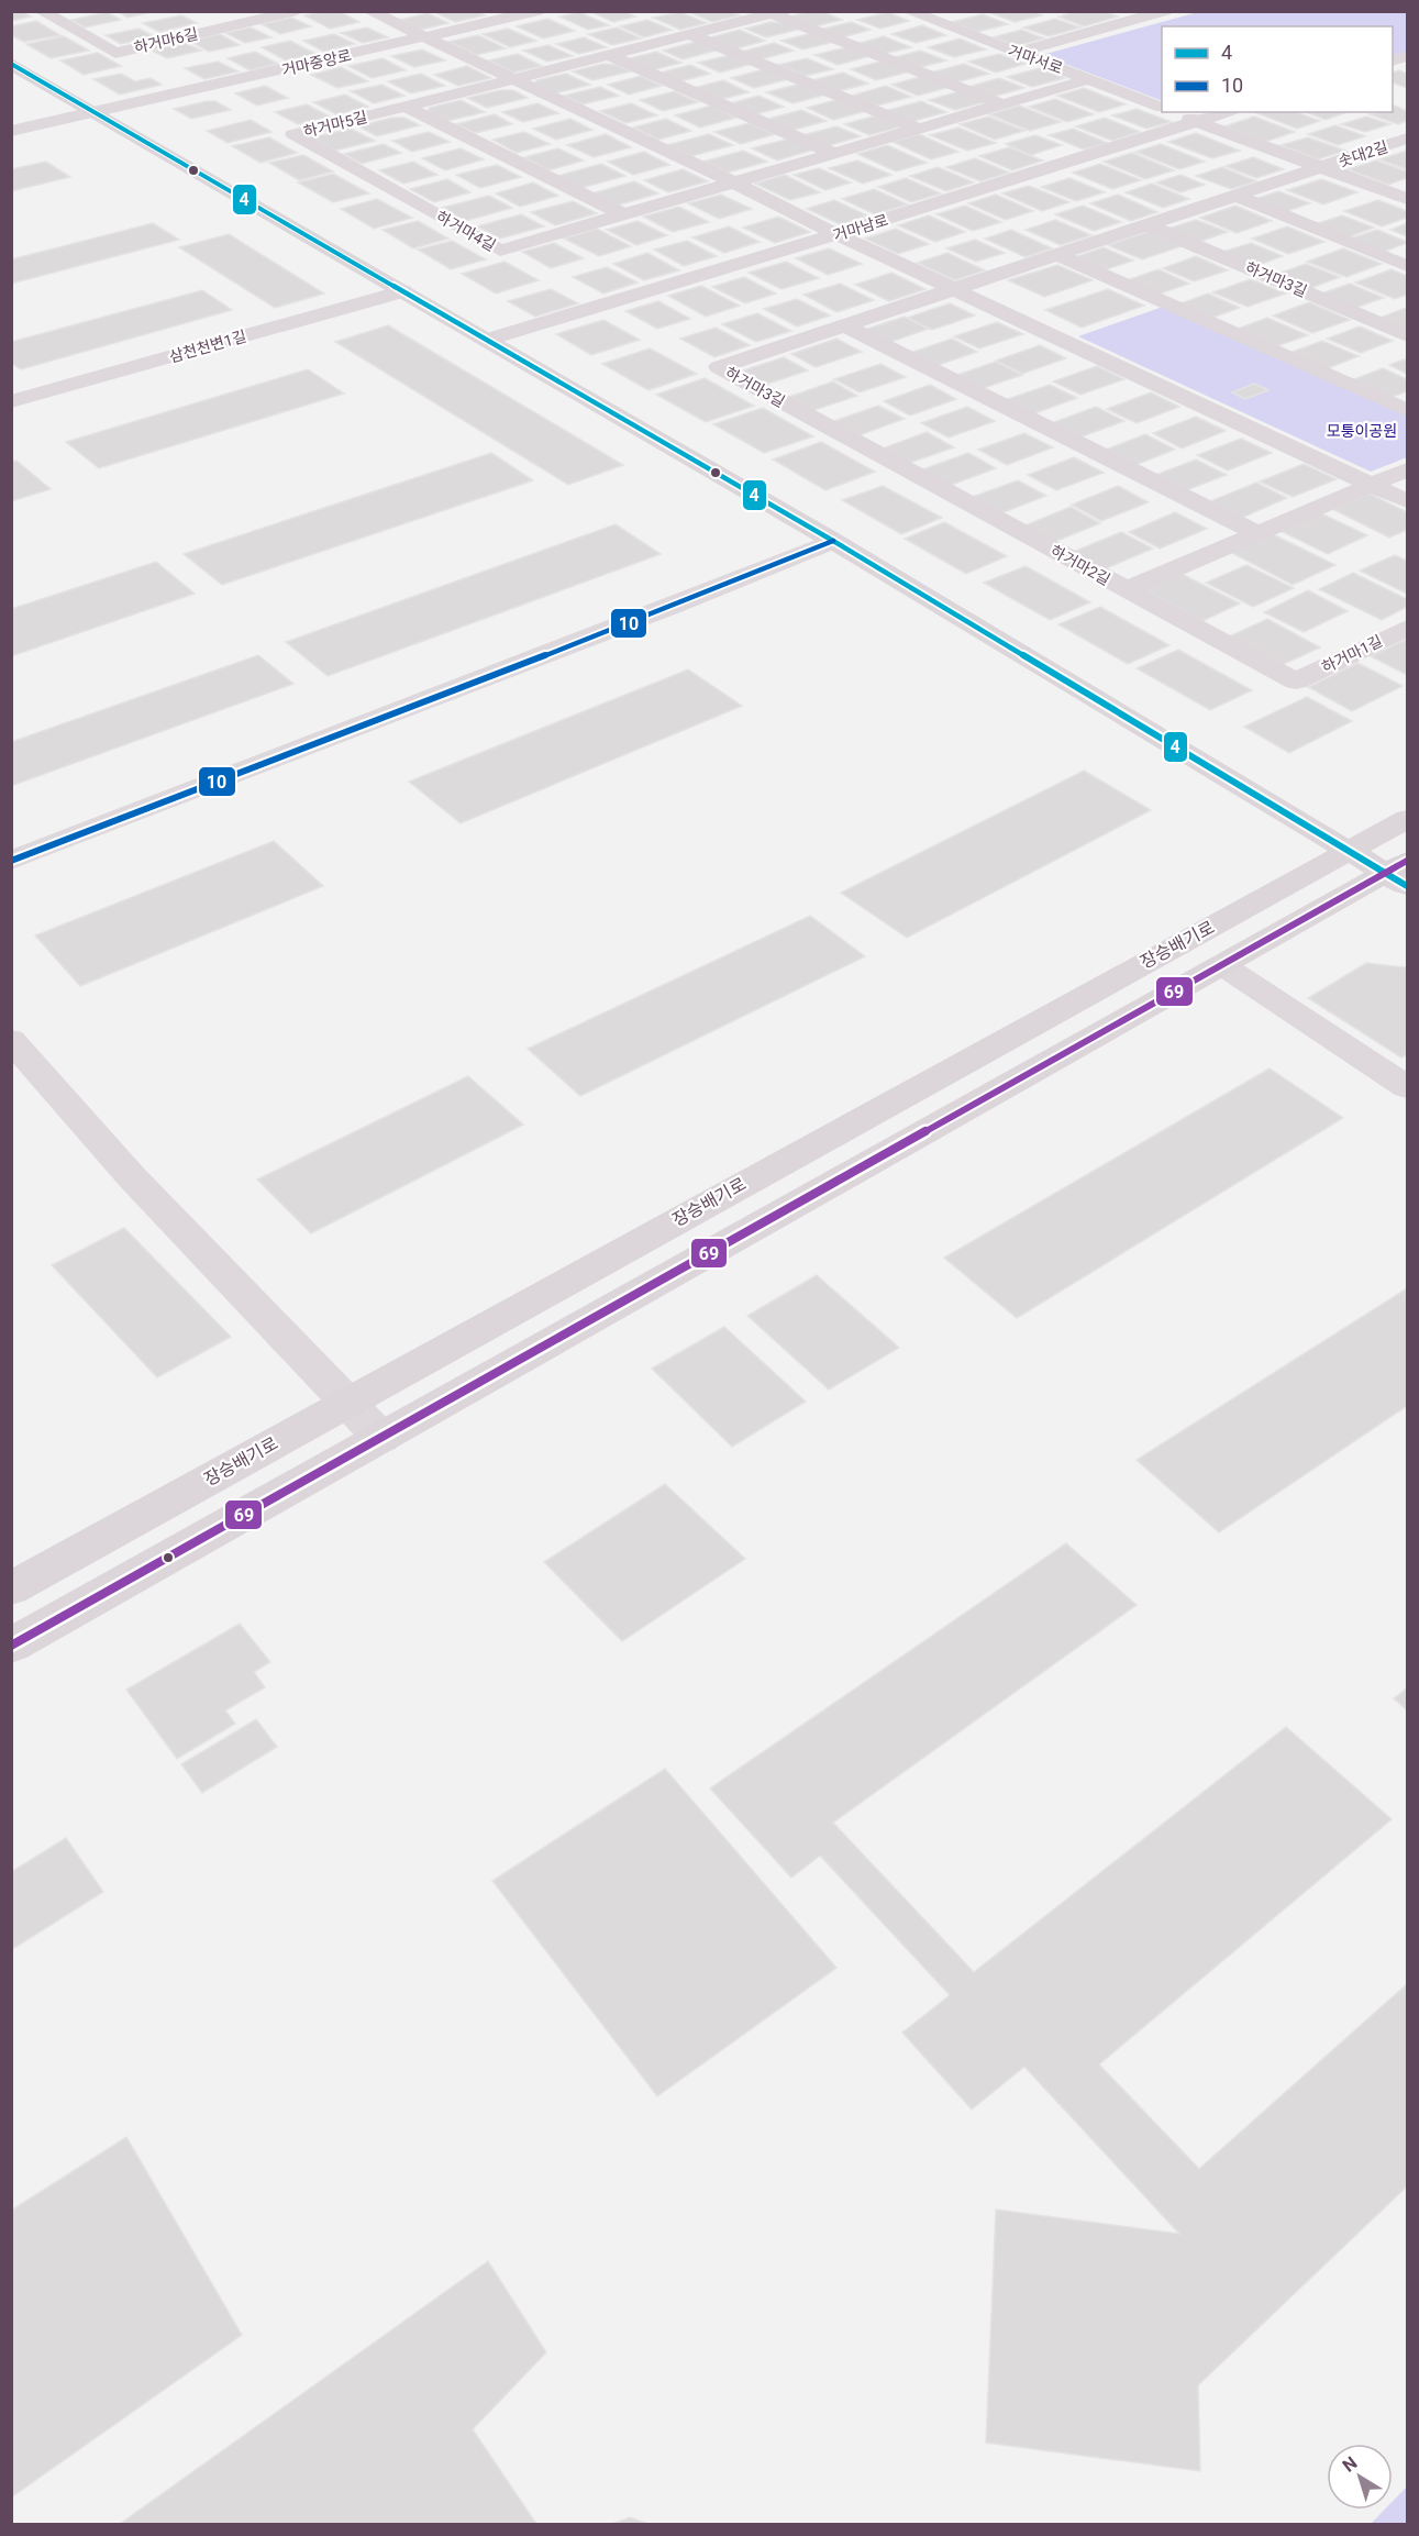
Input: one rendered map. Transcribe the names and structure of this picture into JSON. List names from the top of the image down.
{
  "streets": {
    "street": [
      "하거마6길",
      "거마서로",
      "거마중앙로",
      "하거마5길",
      "솟대2길",
      "거마남로",
      "하거마4길",
      "하거마3길",
      "삼천천변1길",
      "하거마2길",
      "하거마1길",
      "장승배기로"
    ]
  },
  "crossings": [
    ["거마서로", "하거마4길"],
    ["하거마5길", "하거마4길"],
    ["솟대2길", "하거마3길"],
    ["하거마3길", "하거마2길"],
    ["하거마2길", "하거마1길"]
  ],
  "parks": ["모퉁이공원"],
  "lines": ["transit line 4", "transit line 10", "transit line 69"],
  "legend": ["4", "10"],
  "north": "top left"
}
